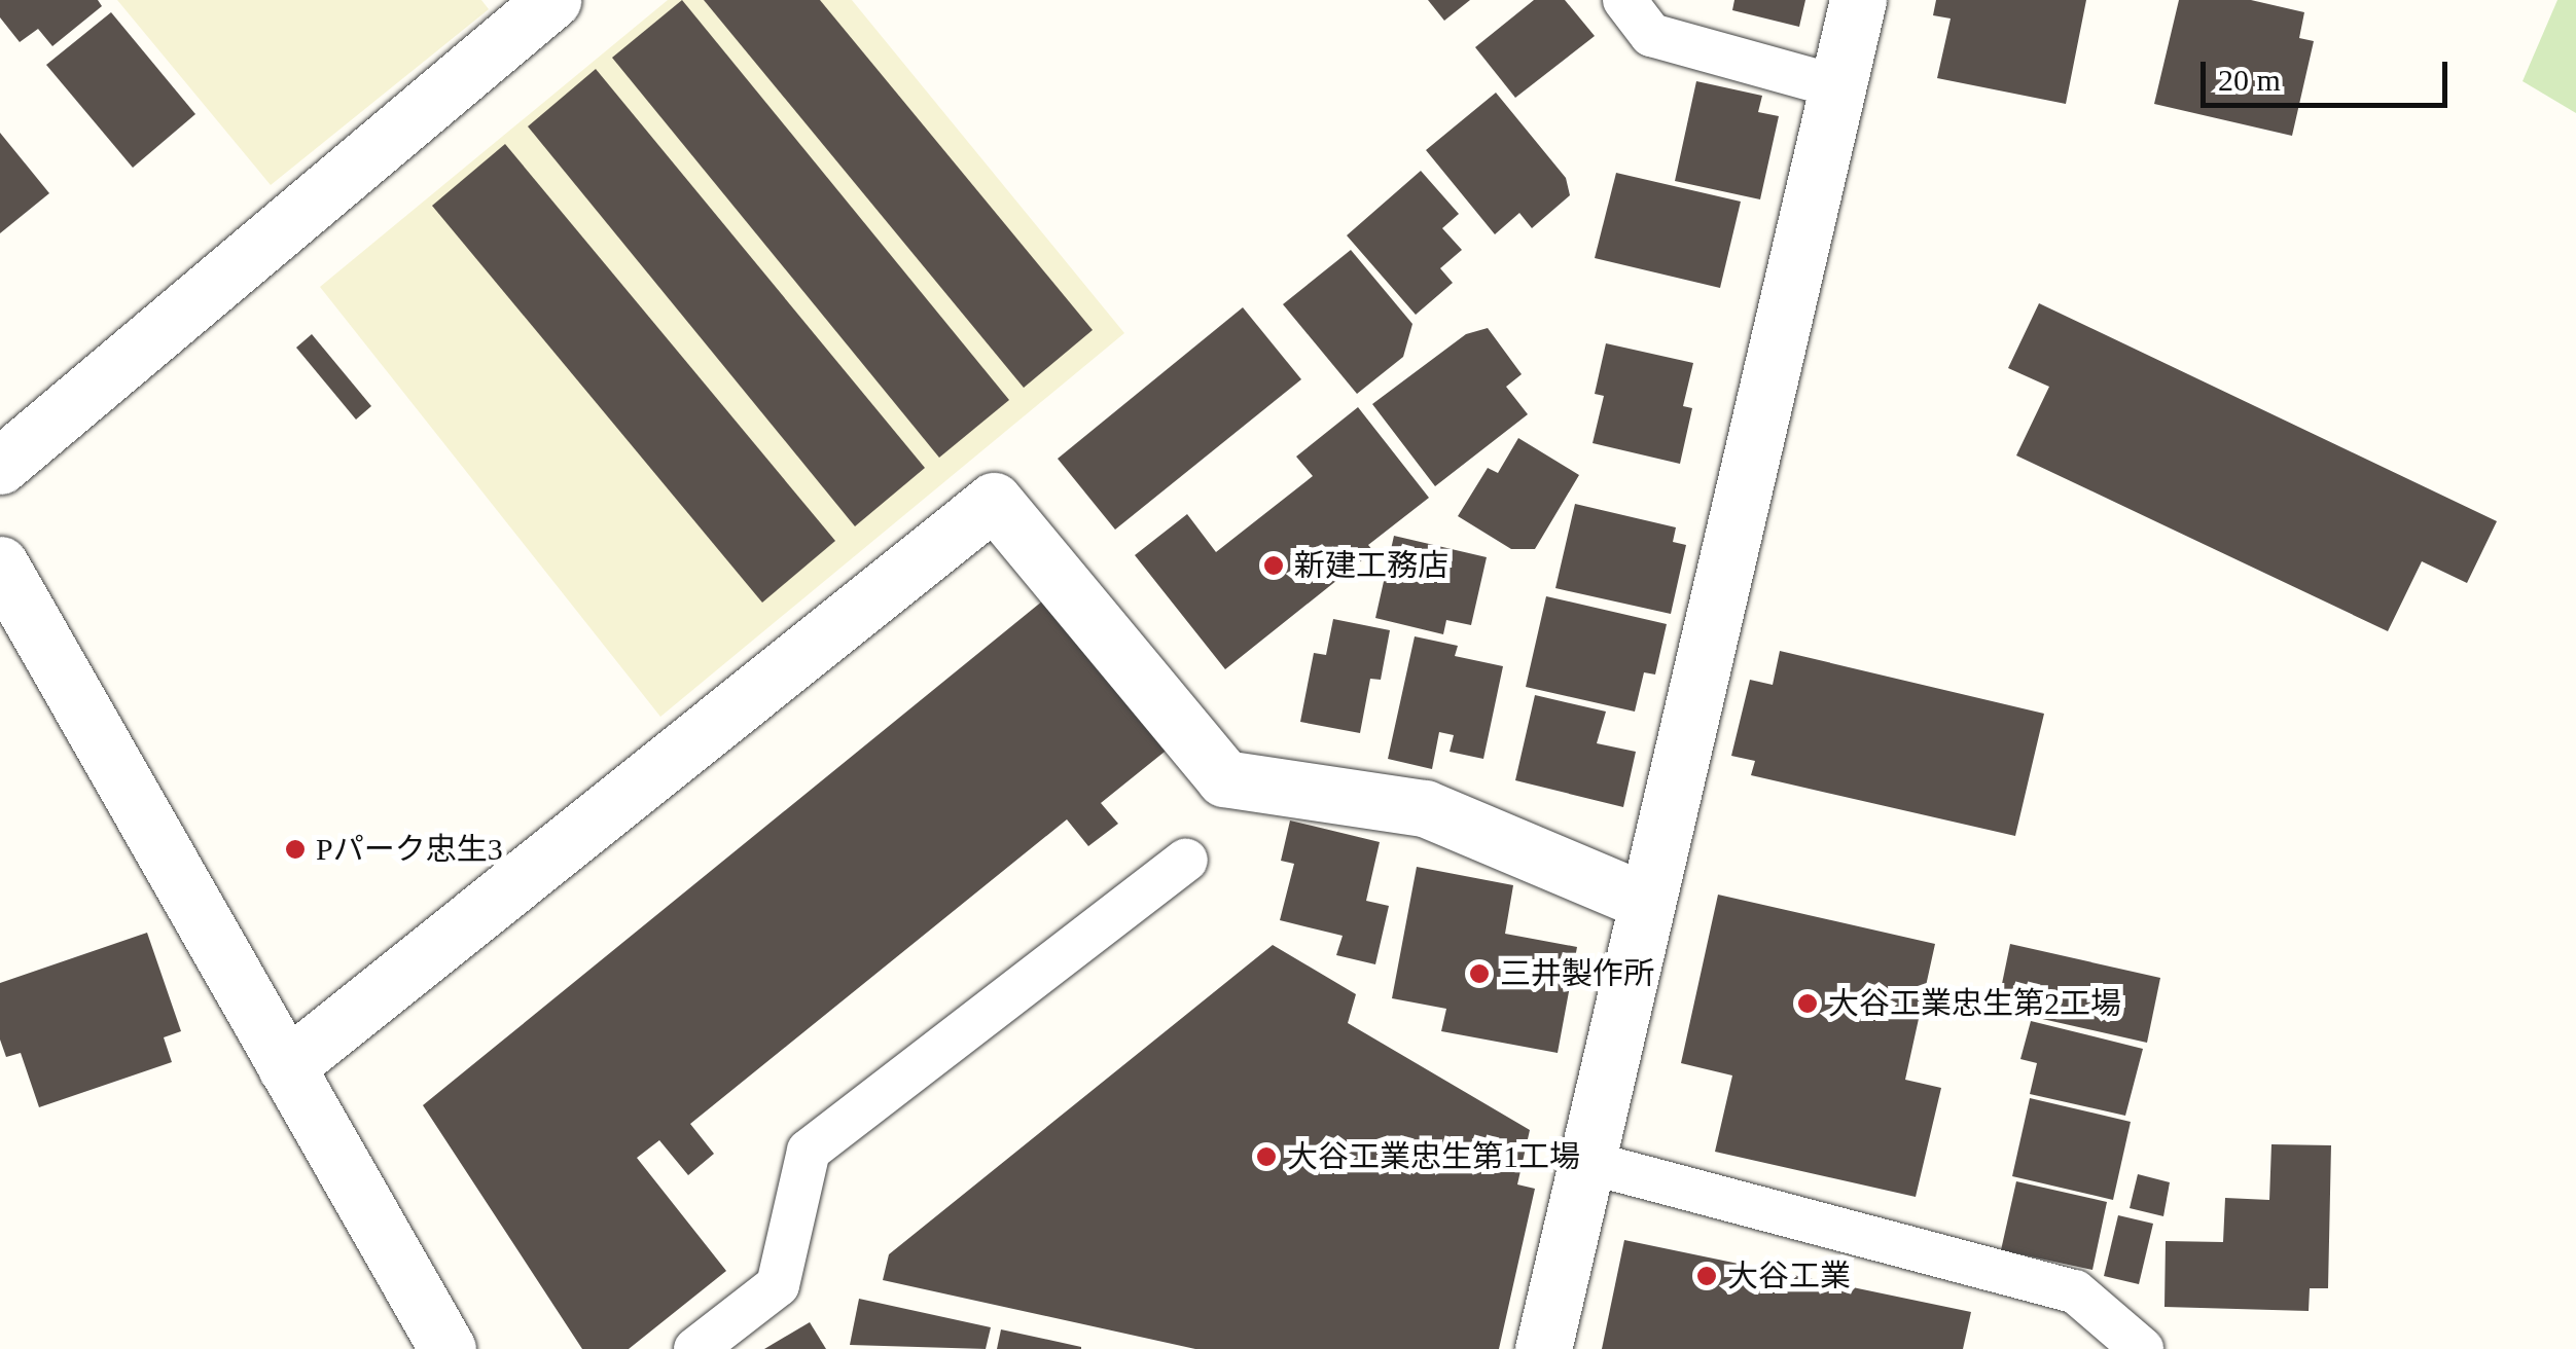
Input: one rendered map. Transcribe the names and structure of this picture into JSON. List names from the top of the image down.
{
  "places": [
    "新建工務店",
    "Pパーク忠生3",
    "三井製作所",
    "大谷工業忠生第2工場",
    "大谷工業忠生第1工場",
    "大谷工業"
  ],
  "scale_bar": "20 m"
}
